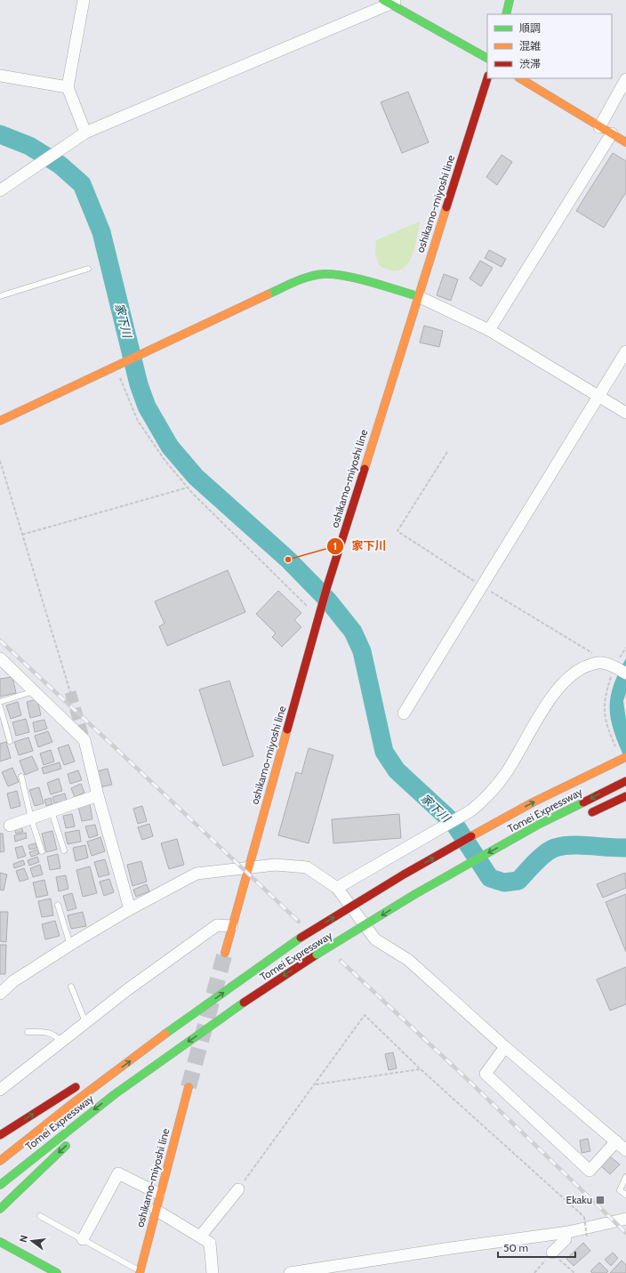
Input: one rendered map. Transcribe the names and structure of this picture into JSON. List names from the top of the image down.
{
  "streets": {
    "main road": ["oshikamo-miyoshi line", "Tomei Expressway"]
  },
  "water": ["家下川"],
  "places": {
    "other": ["家下川"],
    "transit": ["Ekaku"]
  },
  "legend": ["順調", "混雑", "渋滞"],
  "scale_bar": "50 m",
  "north": "left"
}
